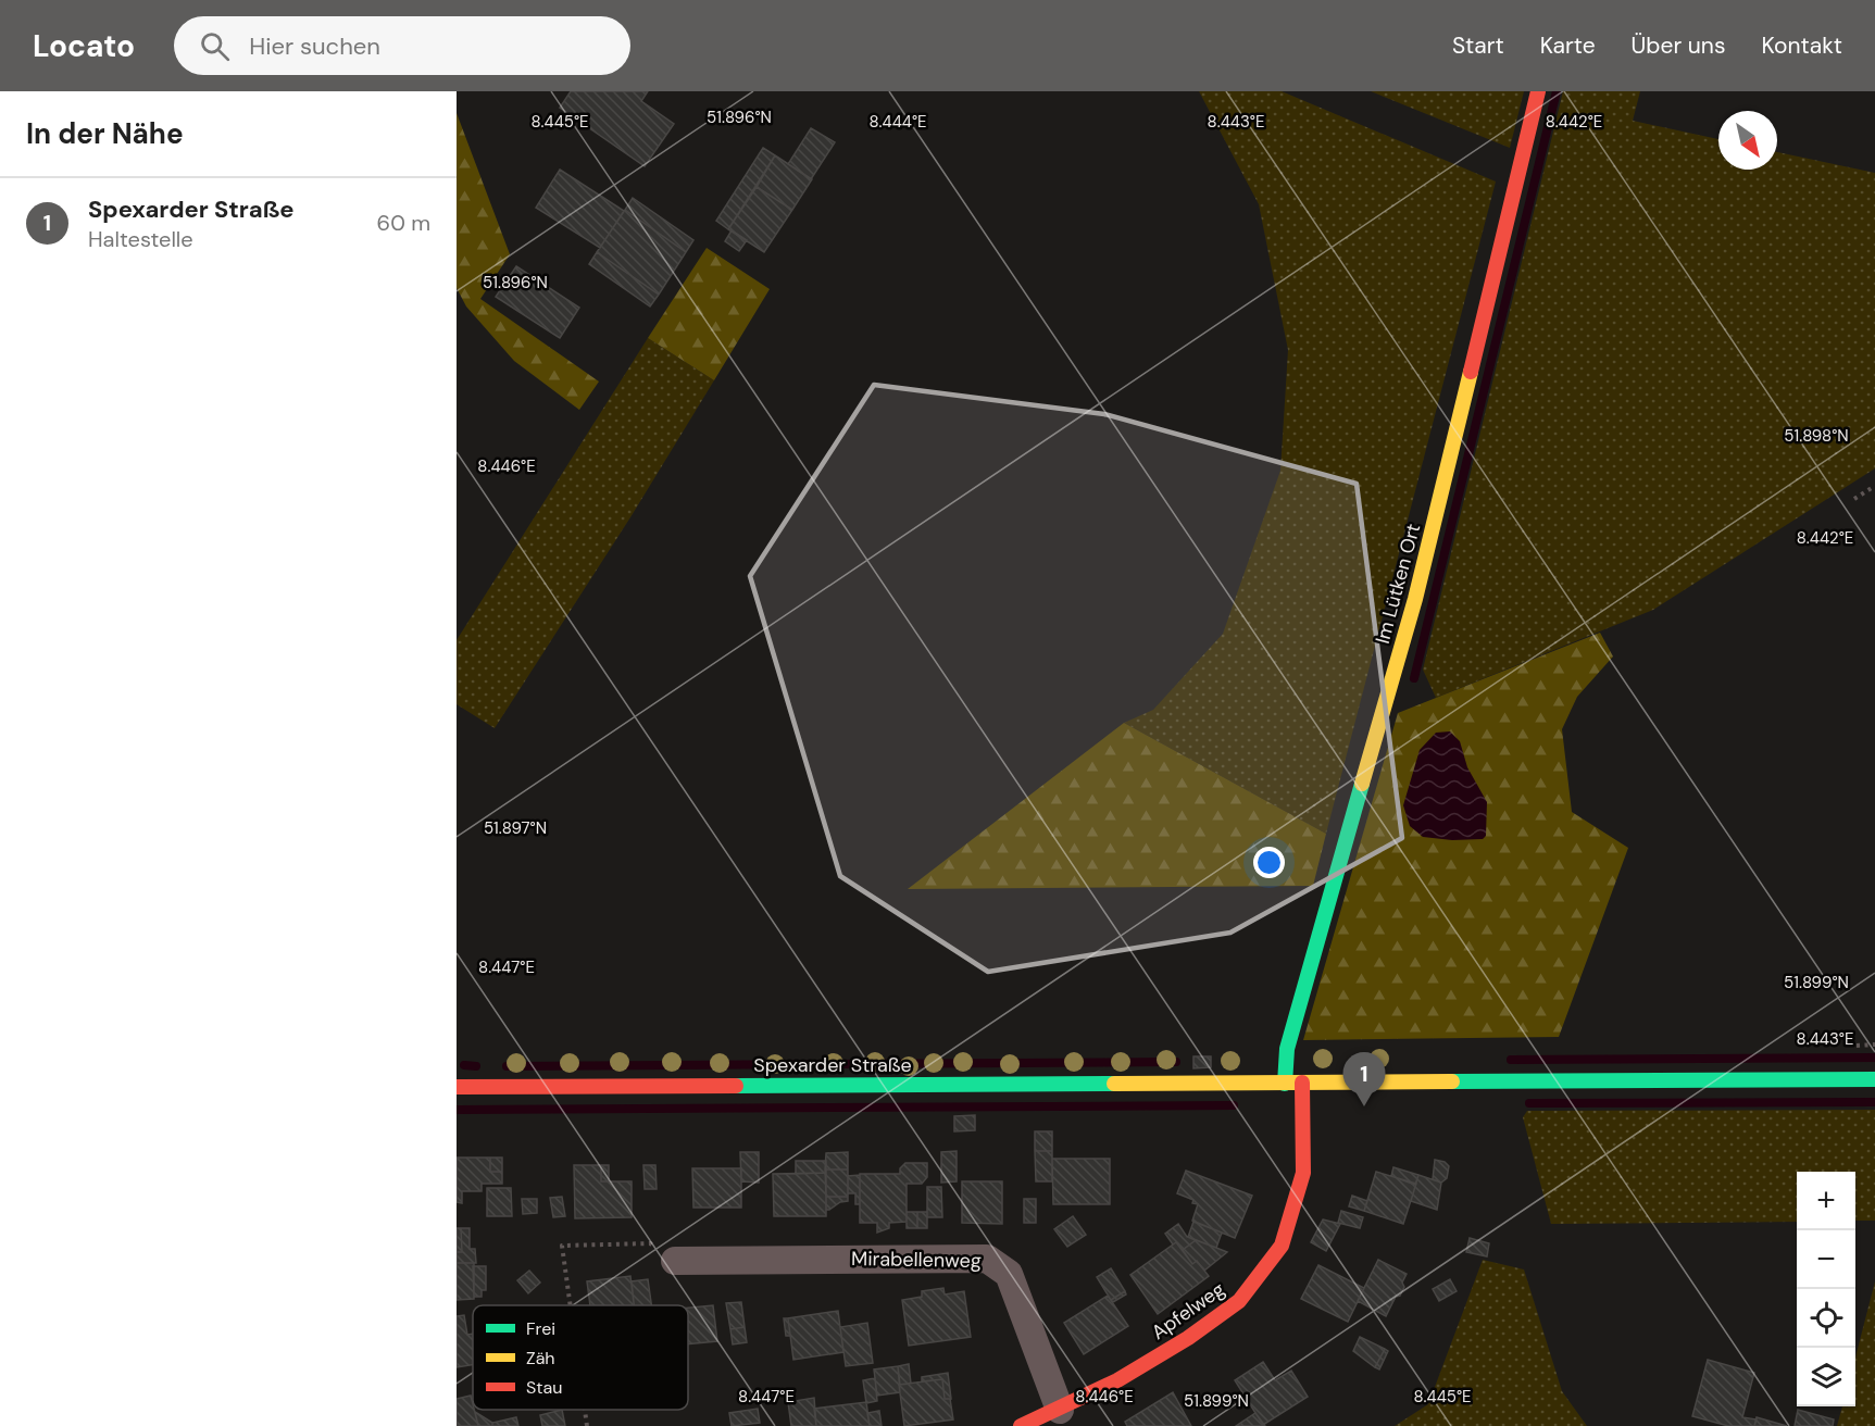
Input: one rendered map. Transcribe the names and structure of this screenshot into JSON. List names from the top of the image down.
{
  "streets": {
    "street": [
      "Im Lütken Ort",
      "Spexarder Straße",
      "Mirabellenweg",
      "Apfelweg"
    ]
  },
  "crossings": [
    ["Im Lütken Ort", "Spexarder Straße"],
    ["Spexarder Straße", "Apfelweg"],
    ["Mirabellenweg", "Apfelweg"]
  ],
  "legend": ["Frei", "Zäh", "Stau"],
  "north": "bottom right",
  "page": {
    "header": "Locato",
    "search": "Hier suchen",
    "nav": [
      "Start",
      "Karte",
      "Über uns",
      "Kontakt"
    ],
    "heading": "In der Nähe",
    "list": [
      {
        "mark": "1",
        "name": "Spexarder Straße",
        "note": "Haltestelle",
        "value": "60 m"
      }
    ],
    "pins": "1",
    "map_buttons": ["+", "−"]
  },
  "coordinates": [
    "51.896°N",
    "8.443°E",
    "8.445°E",
    "8.444°E",
    "8.442°E",
    "51.898°N",
    "8.446°E",
    "51.897°N",
    "8.447°E",
    "51.899°N"
  ]
}
